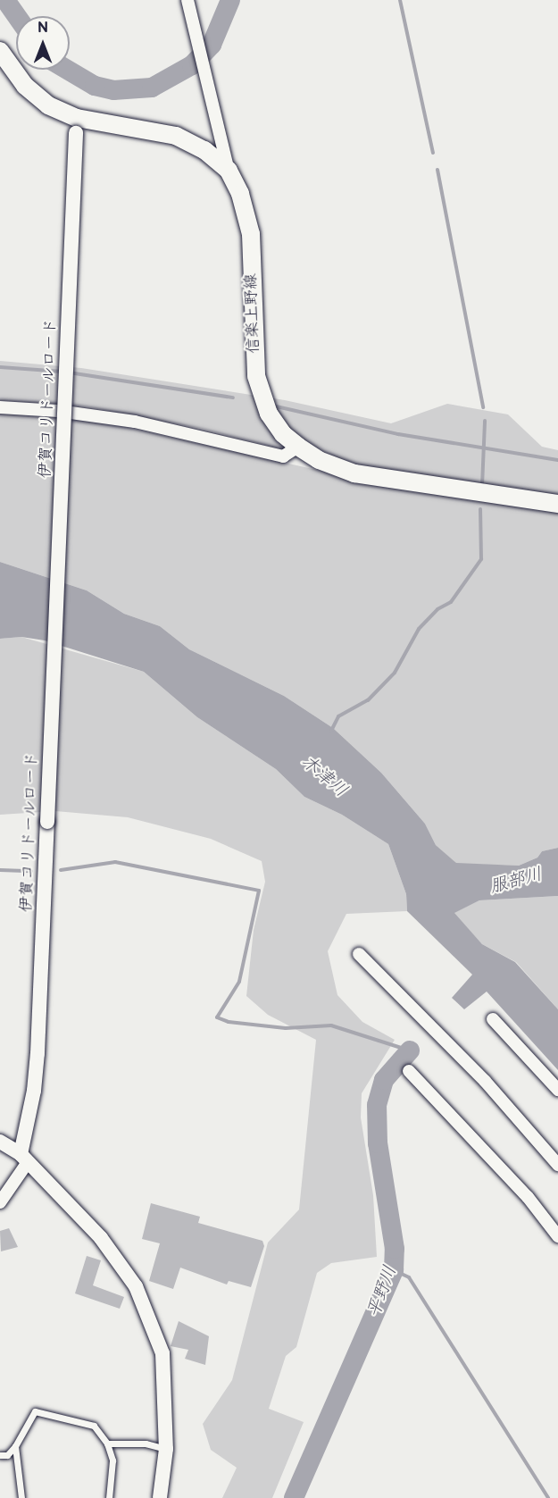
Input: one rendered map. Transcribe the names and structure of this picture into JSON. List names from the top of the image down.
{
  "streets": {
    "main road": ["信楽上野線"],
    "street": ["伊賀コリドールロード"]
  },
  "crossings": [
    ["信楽上野線", "伊賀コリドールロード"]
  ],
  "water": ["木津川", "服部川", "平野川"],
  "north": "top"
}
